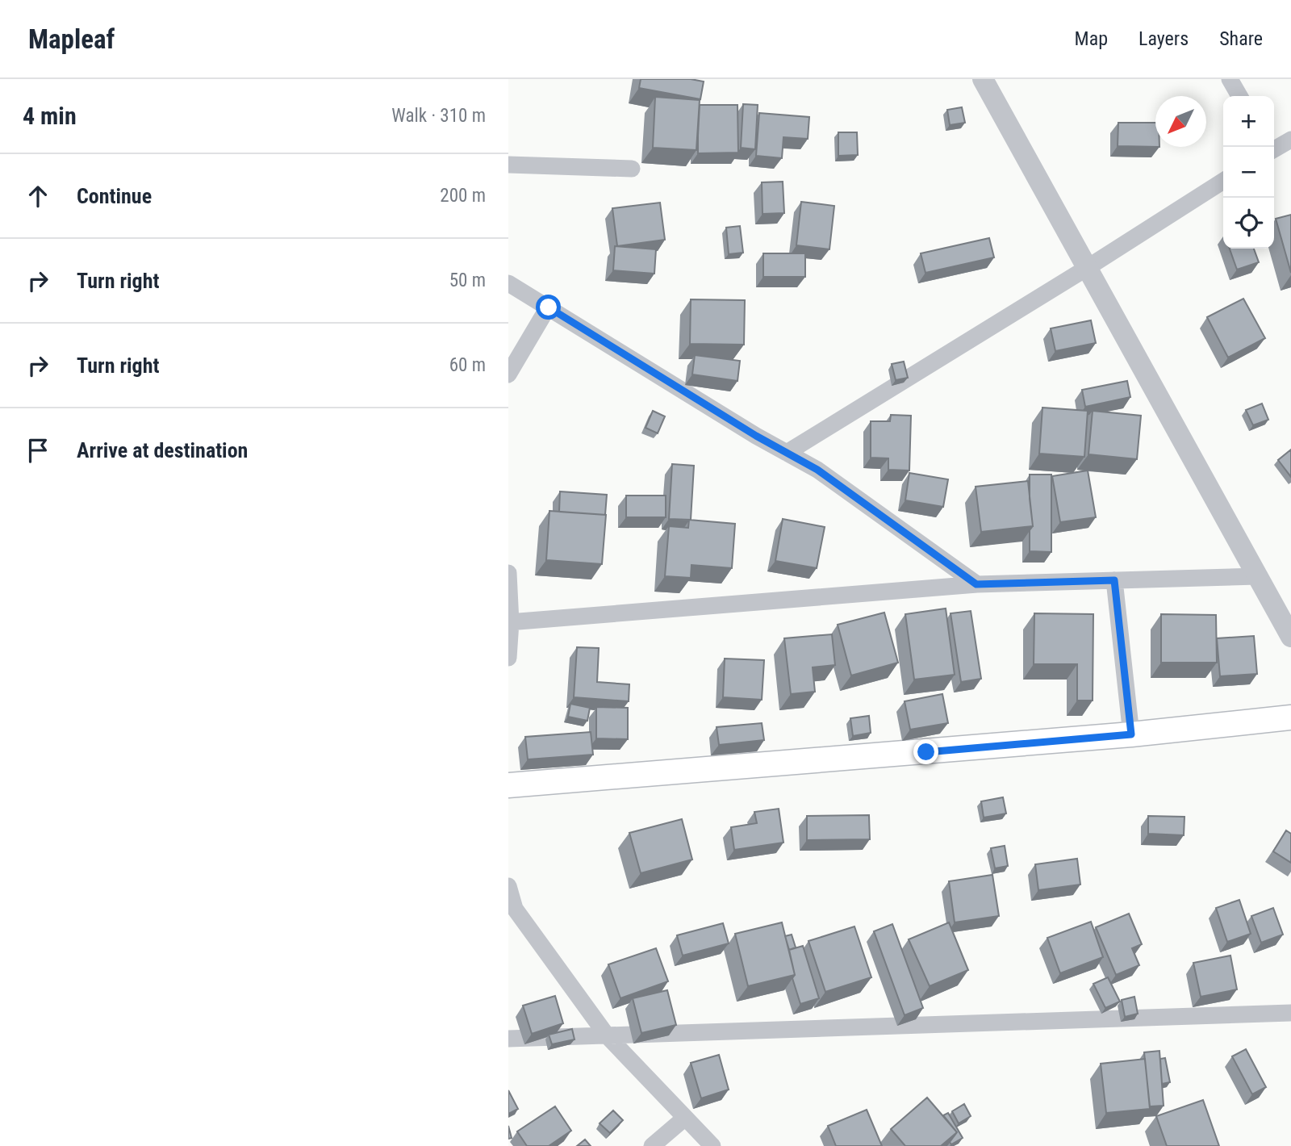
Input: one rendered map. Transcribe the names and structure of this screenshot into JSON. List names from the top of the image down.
{
  "north": "bottom left",
  "page": {
    "header": "Mapleaf",
    "nav": ["Map", "Layers", "Share"],
    "heading": ["4 min", "Walk · 310 m"],
    "map_buttons": ["+", "−"],
    "list": [
      ["Continue", "200 m"],
      ["Turn right", "50 m"],
      ["Turn right", "60 m"],
      "Arrive at destination"
    ]
  }
}
